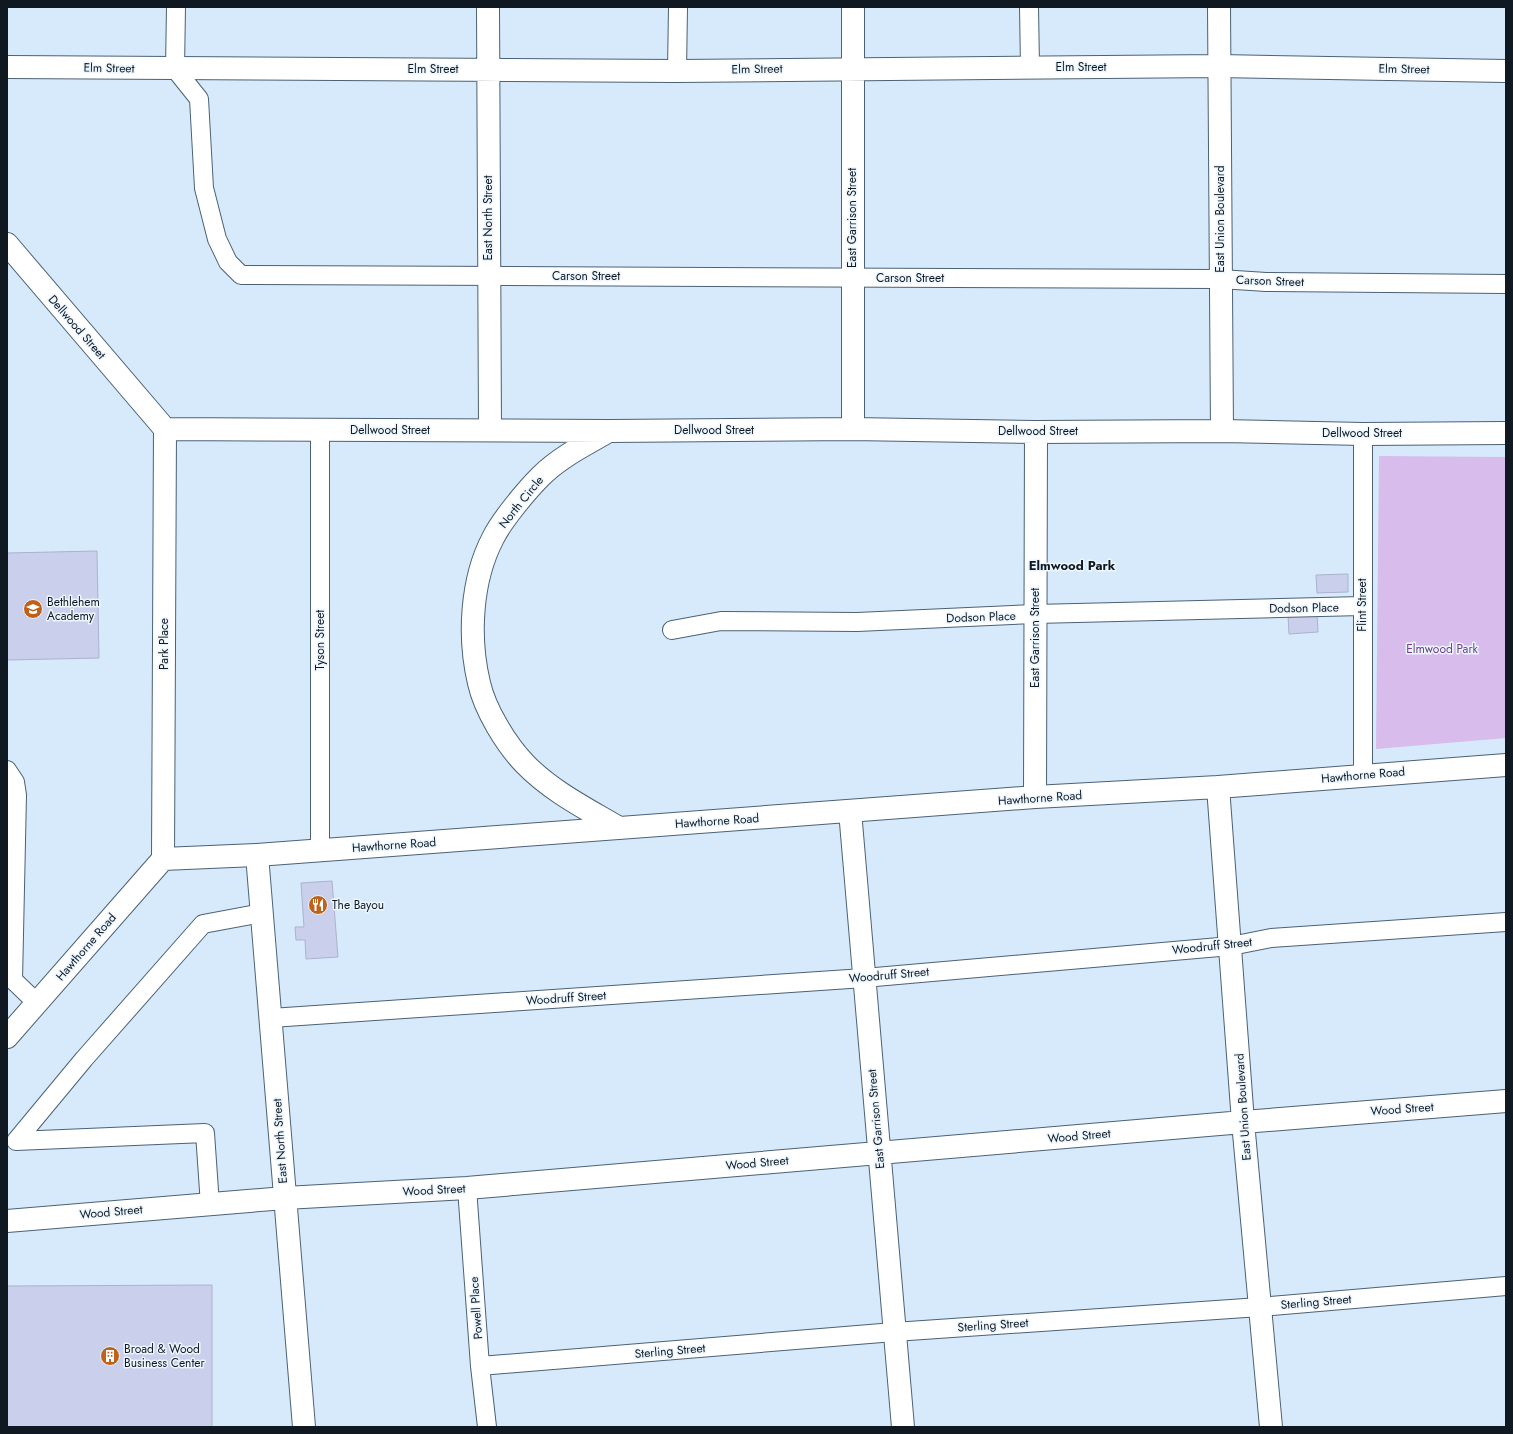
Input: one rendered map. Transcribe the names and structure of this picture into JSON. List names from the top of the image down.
{
  "streets": {
    "street": [
      "Elm Street",
      "East North Street",
      "East Garrison Street",
      "East Union Boulevard",
      "Dellwood Street",
      "North Circle",
      "Park Place",
      "Hawthorne Road",
      "Wood Street"
    ],
    "lane": [
      "Carson Street",
      "Flint Street",
      "Dodson Place",
      "Tyson Street",
      "Woodruff Street",
      "Sterling Street",
      "Powell Place"
    ]
  },
  "crossings": [
    ["Elm Street", "East North Street"],
    ["Elm Street", "East Garrison Street"],
    ["Elm Street", "East Union Boulevard"],
    ["Elm Street", "Carson Street"],
    ["East North Street", "Carson Street"],
    ["East North Street", "Dellwood Street"],
    ["East North Street", "Hawthorne Road"],
    ["East North Street", "Woodruff Street"],
    ["East North Street", "Wood Street"],
    ["East Garrison Street", "Carson Street"],
    ["East Garrison Street", "Dellwood Street"],
    ["East Garrison Street", "Dodson Place"],
    ["East Garrison Street", "Hawthorne Road"],
    ["East Garrison Street", "Woodruff Street"],
    ["East Garrison Street", "Wood Street"],
    ["East Garrison Street", "Sterling Street"],
    ["East Union Boulevard", "Carson Street"],
    ["East Union Boulevard", "Dellwood Street"],
    ["East Union Boulevard", "Hawthorne Road"],
    ["East Union Boulevard", "Woodruff Street"],
    ["East Union Boulevard", "Wood Street"],
    ["East Union Boulevard", "Sterling Street"],
    ["Dellwood Street", "North Circle"],
    ["Dellwood Street", "Flint Street"],
    ["Dellwood Street", "Tyson Street"],
    ["Dellwood Street", "Park Place"],
    ["North Circle", "Hawthorne Road"],
    ["Flint Street", "Dodson Place"],
    ["Flint Street", "Hawthorne Road"],
    ["Tyson Street", "Hawthorne Road"],
    ["Park Place", "Hawthorne Road"],
    ["Wood Street", "Powell Place"],
    ["Sterling Street", "Powell Place"]
  ],
  "districts": ["Elmwood Park"],
  "parks": ["Elmwood Park"],
  "places": {
    "school or university": ["Bethlehem Academy"],
    "restaurant": ["The Bayou"],
    "building": ["Broad & Wood Business Center"]
  }
}
